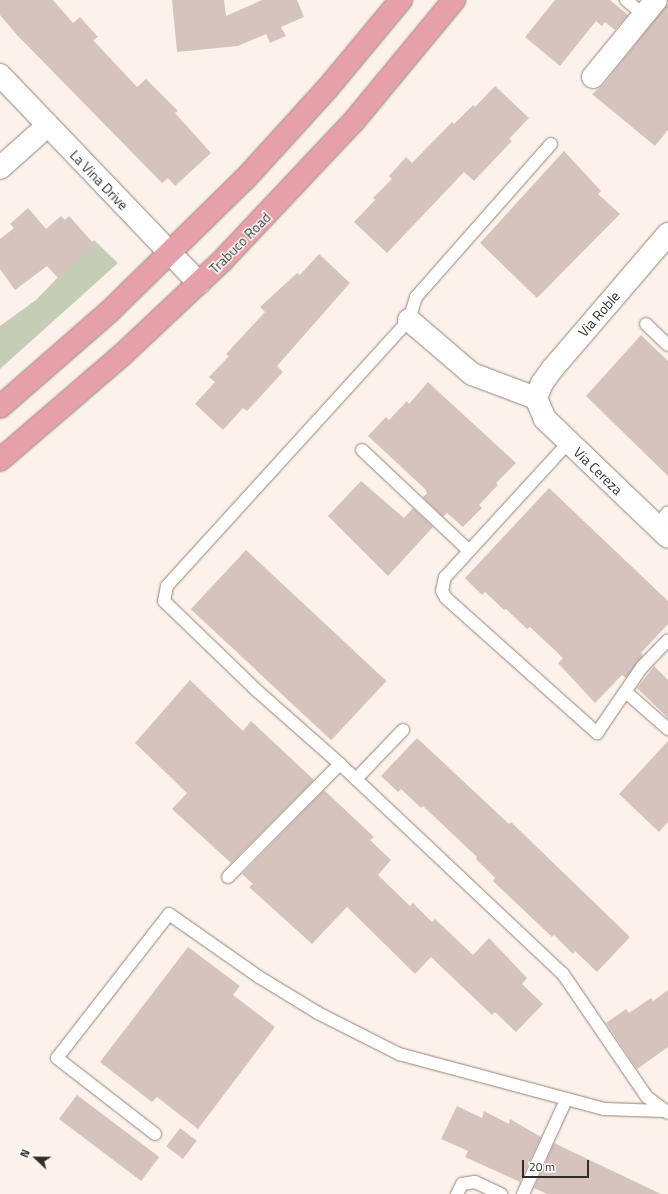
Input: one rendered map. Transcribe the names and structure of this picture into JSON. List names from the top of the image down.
{
  "streets": {
    "main road": ["Trabuco Road"],
    "street": ["La Vina Drive", "Via Roble", "Via Cereza"]
  },
  "crossings": [
    ["La Vina Drive", "Trabuco Road"],
    ["Via Roble", "Via Cereza"]
  ],
  "scale_bar": "20 m",
  "north": "left"
}
